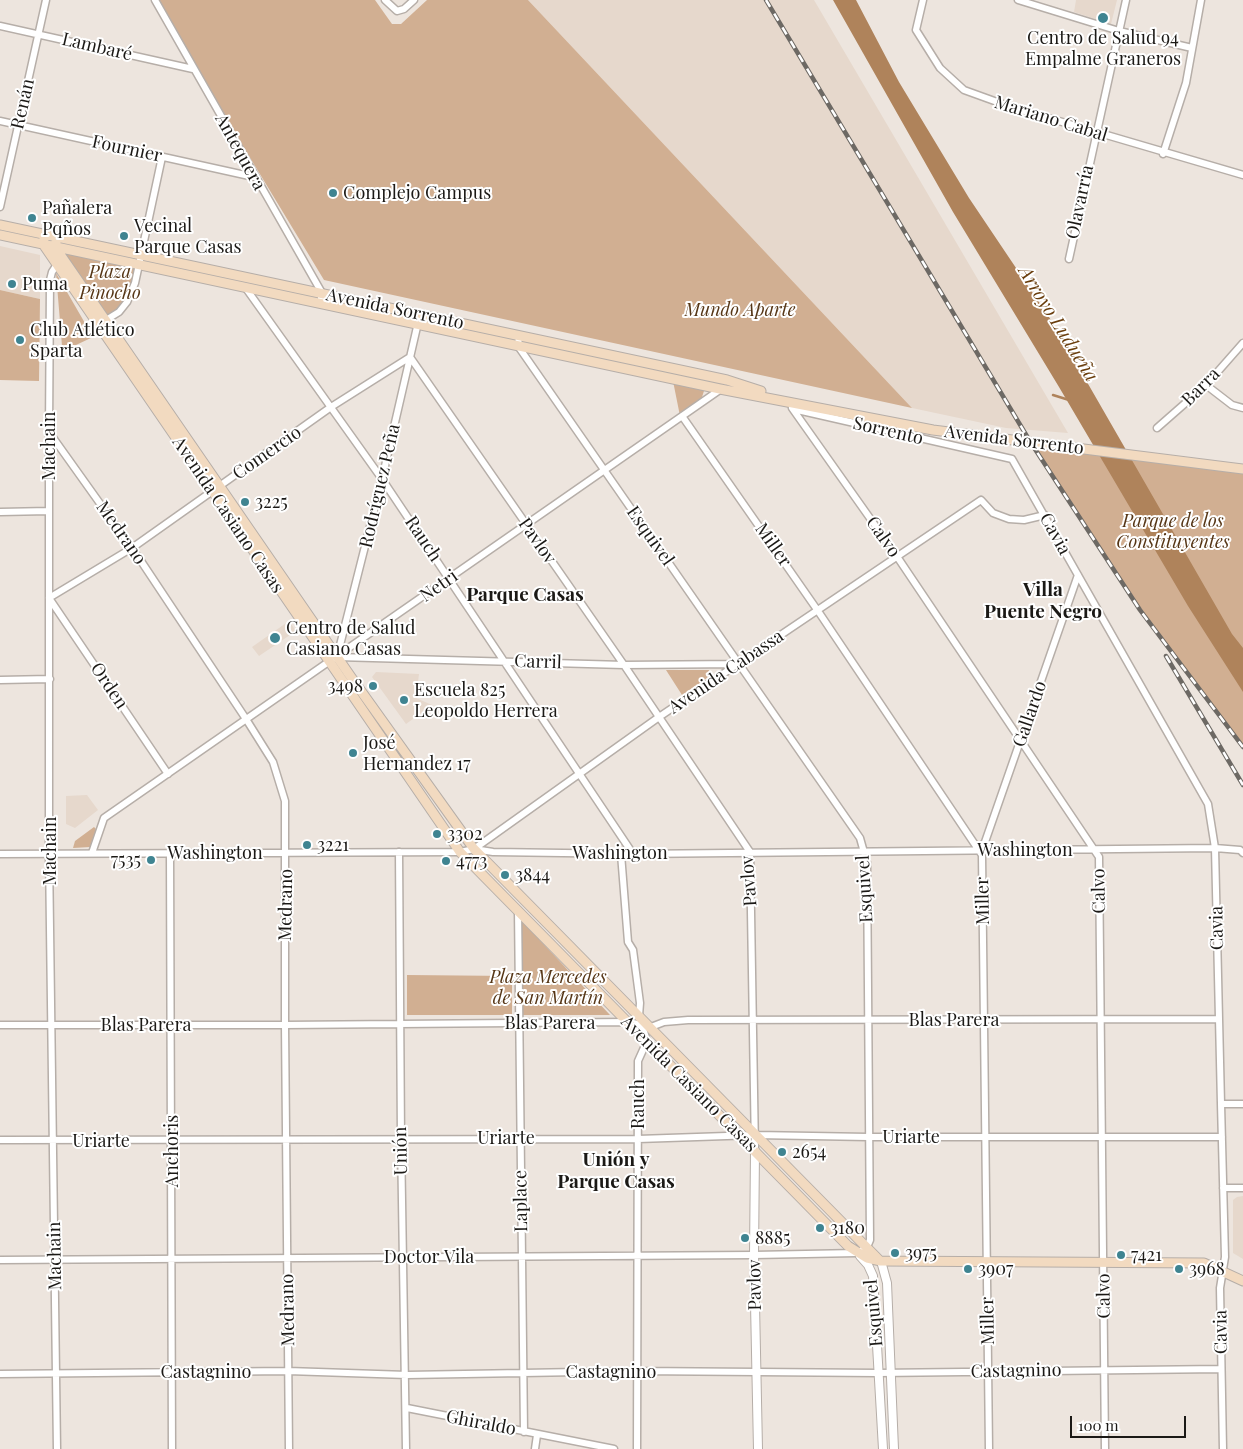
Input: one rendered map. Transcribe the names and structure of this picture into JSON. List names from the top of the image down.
{
  "streets": {
    "main road": ["Avenida Sorrento", "Avenida Casiano Casas"],
    "street": [
      "Lambaré",
      "Renán",
      "Mariano Cabal",
      "Fournier",
      "Antequera",
      "Olavarría",
      "Barra",
      "Sorrento",
      "Machain",
      "Comercio",
      "Rodríguez Peña",
      "Medrano",
      "Cavia",
      "Esquivel",
      "Calvo",
      "Rauch",
      "Pavlov",
      "Miller",
      "Netri",
      "Carril",
      "Avenida Cabassa",
      "Orden",
      "Gallardo",
      "Washington",
      "Blas Parera",
      "Uriarte",
      "Anchoris",
      "Unión",
      "Laplace",
      "Doctor Vila",
      "Castagnino",
      "Ghiraldo"
    ]
  },
  "crossings": [
    ["Lambaré", "Renán"],
    ["Lambaré", "Antequera"],
    ["Renán", "Fournier"],
    ["Mariano Cabal", "Olavarría"],
    ["Fournier", "Antequera"],
    ["Antequera", "Avenida Sorrento"],
    ["Avenida Sorrento", "Rodríguez Peña"],
    ["Avenida Sorrento", "Avenida Casiano Casas"],
    ["Avenida Sorrento", "Esquivel"],
    ["Avenida Sorrento", "Calvo"],
    ["Avenida Sorrento", "Rauch"],
    ["Avenida Sorrento", "Netri"],
    ["Sorrento", "Cavia"],
    ["Sorrento", "Calvo"],
    ["Machain", "Comercio"],
    ["Machain", "Avenida Casiano Casas"],
    ["Machain", "Medrano"],
    ["Machain", "Orden"],
    ["Machain", "Washington"],
    ["Machain", "Blas Parera"],
    ["Machain", "Uriarte"],
    ["Machain", "Doctor Vila"],
    ["Machain", "Castagnino"],
    ["Comercio", "Rodríguez Peña"],
    ["Comercio", "Avenida Casiano Casas"],
    ["Comercio", "Medrano"],
    ["Comercio", "Rauch"],
    ["Comercio", "Pavlov"],
    ["Comercio", "Orden"],
    ["Rodríguez Peña", "Avenida Casiano Casas"],
    ["Rodríguez Peña", "Rauch"],
    ["Rodríguez Peña", "Pavlov"],
    ["Rodríguez Peña", "Netri"],
    ["Rodríguez Peña", "Carril"],
    ["Avenida Casiano Casas", "Cavia"],
    ["Avenida Casiano Casas", "Esquivel"],
    ["Avenida Casiano Casas", "Calvo"],
    ["Avenida Casiano Casas", "Rauch"],
    ["Avenida Casiano Casas", "Pavlov"],
    ["Avenida Casiano Casas", "Miller"],
    ["Avenida Casiano Casas", "Netri"],
    ["Avenida Casiano Casas", "Carril"],
    ["Avenida Casiano Casas", "Avenida Cabassa"],
    ["Avenida Casiano Casas", "Washington"],
    ["Avenida Casiano Casas", "Blas Parera"],
    ["Avenida Casiano Casas", "Uriarte"],
    ["Avenida Casiano Casas", "Laplace"],
    ["Avenida Casiano Casas", "Doctor Vila"],
    ["Medrano", "Netri"],
    ["Medrano", "Washington"],
    ["Medrano", "Blas Parera"],
    ["Medrano", "Uriarte"],
    ["Medrano", "Doctor Vila"],
    ["Medrano", "Castagnino"],
    ["Cavia", "Avenida Cabassa"],
    ["Cavia", "Gallardo"],
    ["Cavia", "Washington"],
    ["Cavia", "Blas Parera"],
    ["Cavia", "Uriarte"],
    ["Cavia", "Castagnino"],
    ["Esquivel", "Netri"],
    ["Esquivel", "Carril"],
    ["Esquivel", "Avenida Cabassa"],
    ["Esquivel", "Washington"],
    ["Esquivel", "Blas Parera"],
    ["Esquivel", "Uriarte"],
    ["Esquivel", "Doctor Vila"],
    ["Esquivel", "Castagnino"],
    ["Calvo", "Avenida Cabassa"],
    ["Calvo", "Gallardo"],
    ["Calvo", "Washington"],
    ["Calvo", "Blas Parera"],
    ["Calvo", "Uriarte"],
    ["Calvo", "Castagnino"],
    ["Rauch", "Netri"],
    ["Rauch", "Carril"],
    ["Rauch", "Avenida Cabassa"],
    ["Rauch", "Washington"],
    ["Rauch", "Uriarte"],
    ["Rauch", "Doctor Vila"],
    ["Rauch", "Castagnino"],
    ["Pavlov", "Netri"],
    ["Pavlov", "Carril"],
    ["Pavlov", "Avenida Cabassa"],
    ["Pavlov", "Washington"],
    ["Pavlov", "Blas Parera"],
    ["Pavlov", "Uriarte"],
    ["Pavlov", "Doctor Vila"],
    ["Pavlov", "Castagnino"],
    ["Miller", "Netri"],
    ["Miller", "Avenida Cabassa"],
    ["Miller", "Gallardo"],
    ["Miller", "Washington"],
    ["Miller", "Blas Parera"],
    ["Miller", "Uriarte"],
    ["Miller", "Castagnino"],
    ["Netri", "Carril"],
    ["Netri", "Orden"],
    ["Netri", "Washington"],
    ["Carril", "Avenida Cabassa"],
    ["Avenida Cabassa", "Washington"],
    ["Gallardo", "Washington"],
    ["Washington", "Anchoris"],
    ["Washington", "Unión"],
    ["Blas Parera", "Anchoris"],
    ["Blas Parera", "Unión"],
    ["Blas Parera", "Laplace"],
    ["Uriarte", "Anchoris"],
    ["Uriarte", "Unión"],
    ["Uriarte", "Laplace"],
    ["Anchoris", "Doctor Vila"],
    ["Anchoris", "Castagnino"],
    ["Unión", "Doctor Vila"],
    ["Unión", "Castagnino"],
    ["Unión", "Ghiraldo"],
    ["Laplace", "Doctor Vila"],
    ["Laplace", "Castagnino"],
    ["Laplace", "Ghiraldo"]
  ],
  "districts": ["Villa Puente Negro", "Parque Casas", "Unión y Parque Casas"],
  "water": ["Arroyo Ludueña"],
  "parks": [
    "Plaza Pinocho",
    "Mundo Aparte",
    "Parque de los Constituyentes",
    "Plaza Mercedes de San Martín"
  ],
  "places": [
    "Centro de Salud 94 Empalme Graneros",
    "Complejo Campus",
    "Pañalera Pqños",
    "Vecinal Parque Casas",
    "Puma",
    "Club Atlético Sparta",
    "3225",
    "Centro de Salud Casiano Casas",
    "3498",
    "Escuela 825 Leopoldo Herrera",
    "José Hernandez 17",
    "3302",
    "3221",
    "7535",
    "4773",
    "3844",
    "2654",
    "3180",
    "8885",
    "3975",
    "7421",
    "3907",
    "3968"
  ],
  "scale_bar": "100 m"
}
